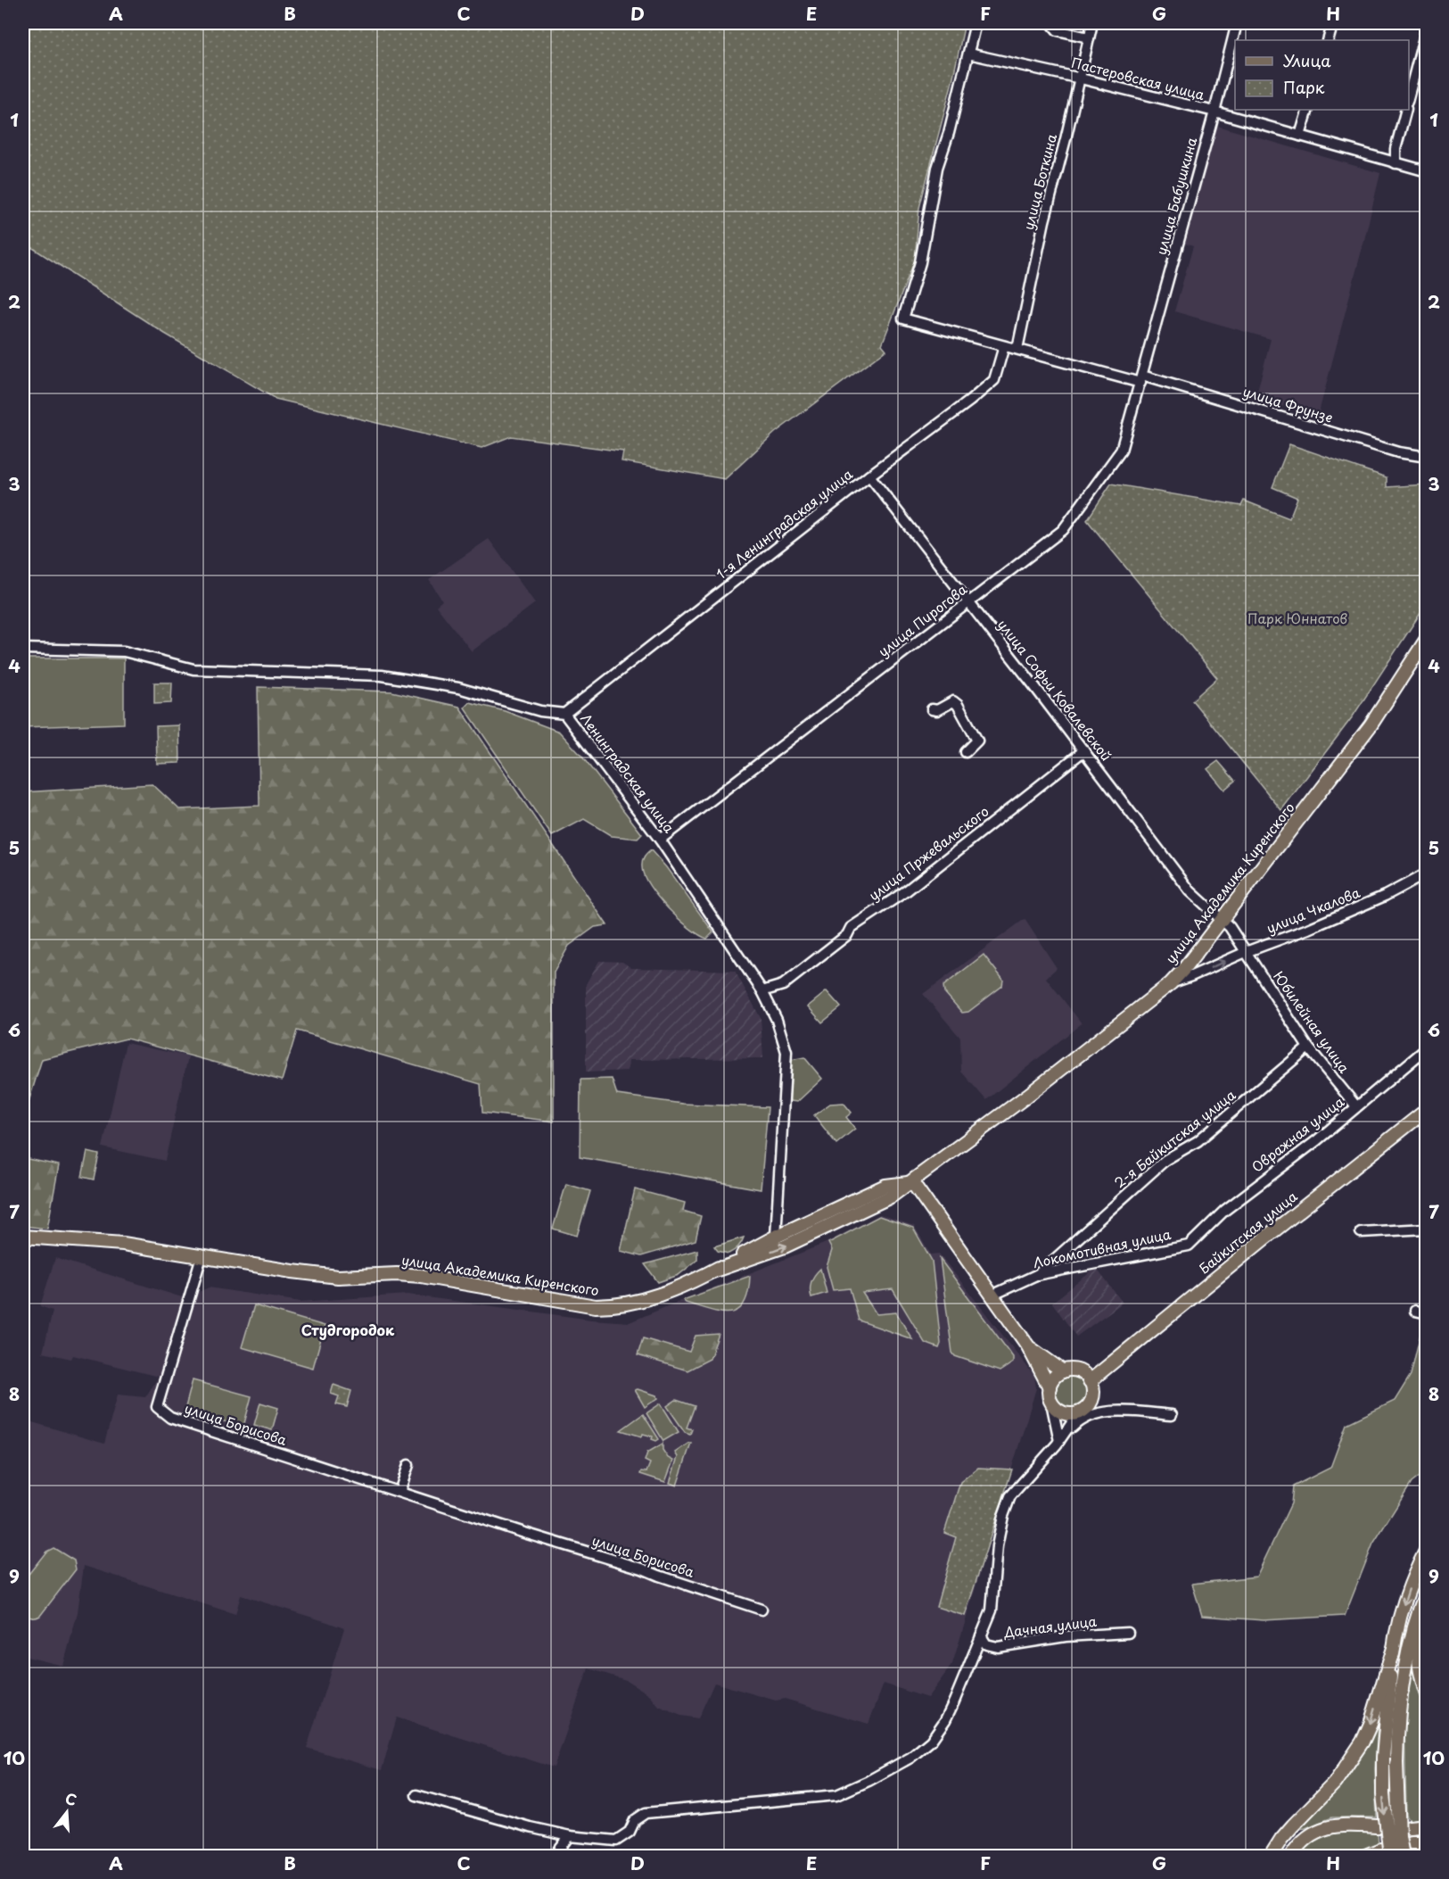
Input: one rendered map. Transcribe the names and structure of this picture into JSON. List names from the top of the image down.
{
  "streets": {
    "main road": ["улица Академика Киренского", "Байкитская улица"],
    "street": [
      "Пастеровская улица",
      "улица Боткина",
      "улица Бабушкина",
      "улица Фрунзе",
      "1-я Ленинградская улица",
      "улица Пирогова",
      "улица Софьи Ковалевской",
      "Ленинградская улица",
      "улица Пржевальского",
      "улица Чкалова",
      "Юбилейная улица",
      "Овражная улица",
      "2-я Байкитская улица",
      "Локомотивная улица",
      "улица Борисова",
      "Дачная улица"
    ]
  },
  "crossings": [
    ["Пастеровская улица", "улица Боткина"],
    ["Пастеровская улица", "улица Бабушкина"],
    ["Пастеровская улица", "улица Фрунзе"],
    ["улица Боткина", "улица Фрунзе"],
    ["улица Бабушкина", "улица Фрунзе"],
    ["улица Бабушкина", "улица Пирогова"],
    ["улица Фрунзе", "1-я Ленинградская улица"],
    ["улица Фрунзе", "улица Пирогова"],
    ["1-я Ленинградская улица", "улица Софьи Ковалевской"],
    ["1-я Ленинградская улица", "Ленинградская улица"],
    ["улица Пирогова", "улица Софьи Ковалевской"],
    ["улица Пирогова", "Ленинградская улица"],
    ["улица Софьи Ковалевской", "улица Пржевальского"],
    ["улица Софьи Ковалевской", "улица Академика Киренского"],
    ["Ленинградская улица", "улица Пржевальского"],
    ["Ленинградская улица", "улица Академика Киренского"],
    ["улица Академика Киренского", "улица Чкалова"],
    ["улица Академика Киренского", "улица Борисова"],
    ["улица Чкалова", "Юбилейная улица"],
    ["Юбилейная улица", "Овражная улица"],
    ["Юбилейная улица", "2-я Байкитская улица"],
    ["Овражная улица", "Локомотивная улица"],
    ["2-я Байкитская улица", "Локомотивная улица"]
  ],
  "districts": ["Студгородок"],
  "parks": ["Парк Юннатов"],
  "legend": ["Улица", "Парк"],
  "north": "top",
  "grid": {
    "columns": [
      "A",
      "B",
      "C",
      "D",
      "E",
      "F",
      "G",
      "H"
    ],
    "rows": [
      "1",
      "2",
      "3",
      "4",
      "5",
      "6",
      "7",
      "8",
      "9",
      "10"
    ]
  }
}
